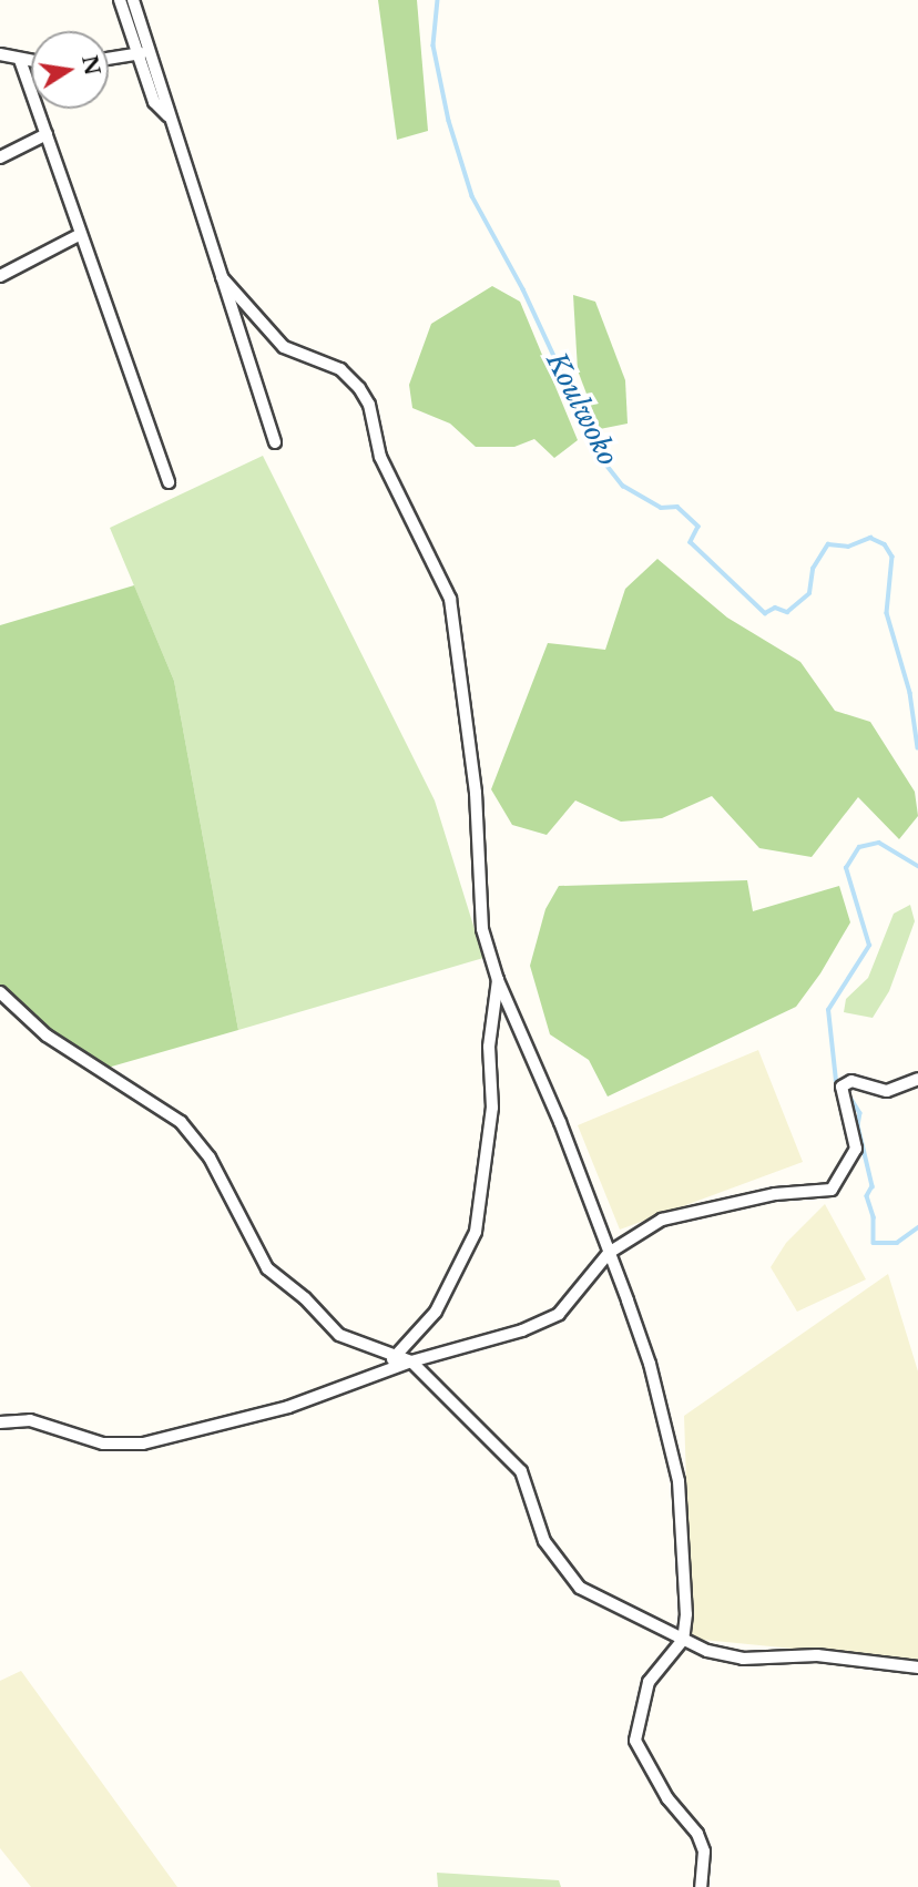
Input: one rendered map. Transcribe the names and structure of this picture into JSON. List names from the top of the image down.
{
  "water": ["Koulwoko"],
  "north": "right"
}
